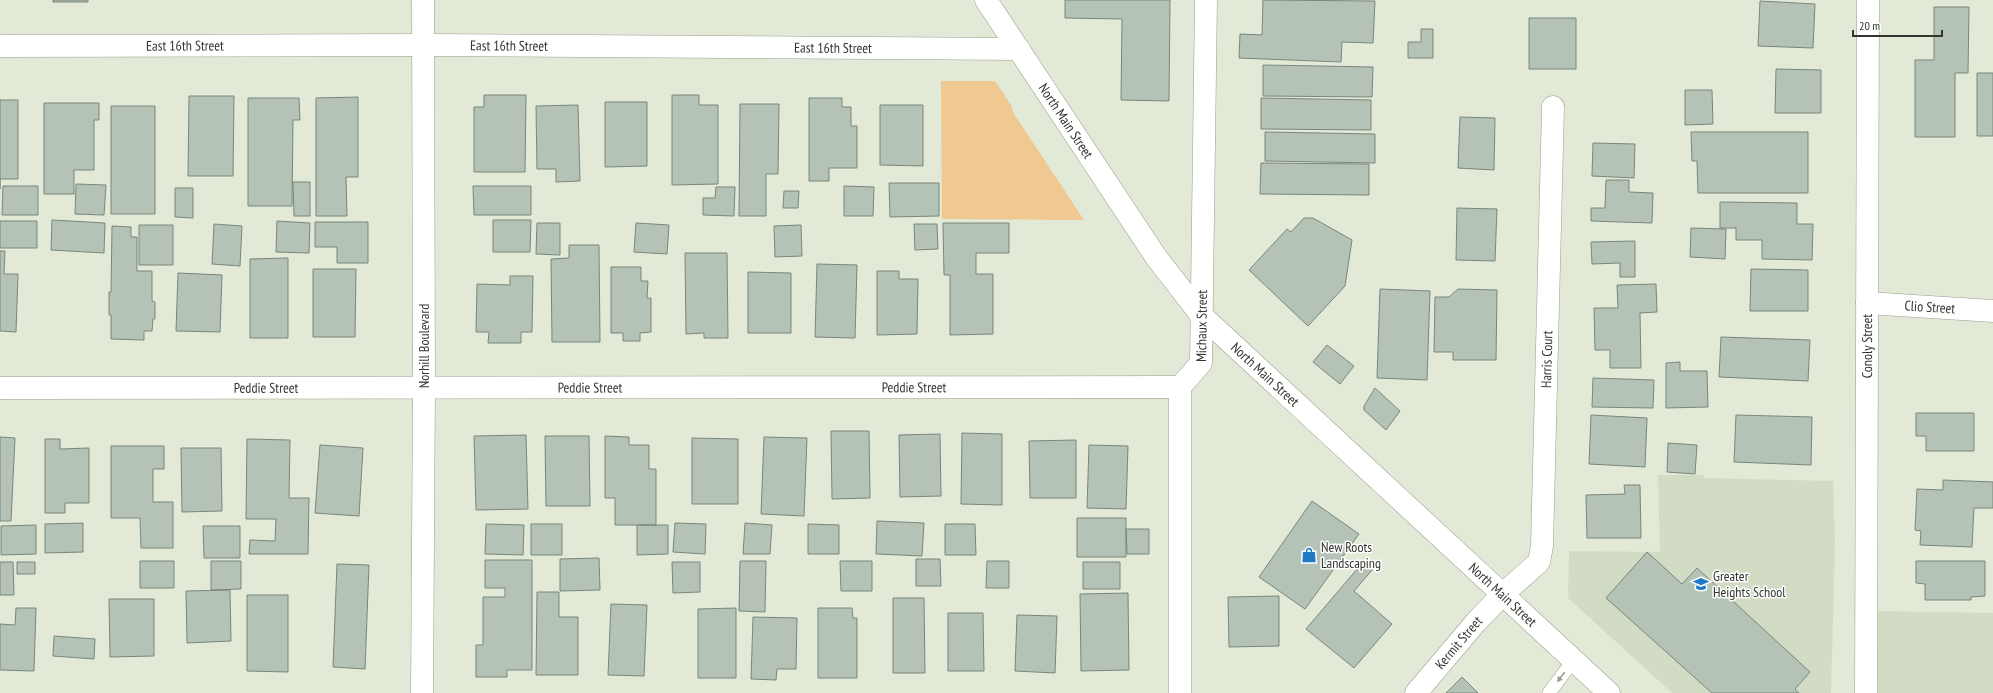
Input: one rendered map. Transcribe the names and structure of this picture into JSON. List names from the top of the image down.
{
  "streets": {
    "street": [
      "East 16th Street",
      "North Main Street",
      "Clio Street",
      "Michaux Street",
      "Norhill Boulevard",
      "Conoly Street",
      "Harris Court",
      "Peddie Street",
      "Kermit Street"
    ]
  },
  "crossings": [
    ["East 16th Street", "North Main Street"],
    ["East 16th Street", "Norhill Boulevard"],
    ["North Main Street", "Michaux Street"],
    ["North Main Street", "Harris Court"],
    ["North Main Street", "Kermit Street"],
    ["Clio Street", "Conoly Street"],
    ["Michaux Street", "Peddie Street"],
    ["Norhill Boulevard", "Peddie Street"],
    ["Harris Court", "Kermit Street"]
  ],
  "places": {
    "shop": ["New Roots Landscaping"],
    "school or university": ["Greater Heights School"]
  },
  "scale_bar": "20 m"
}
